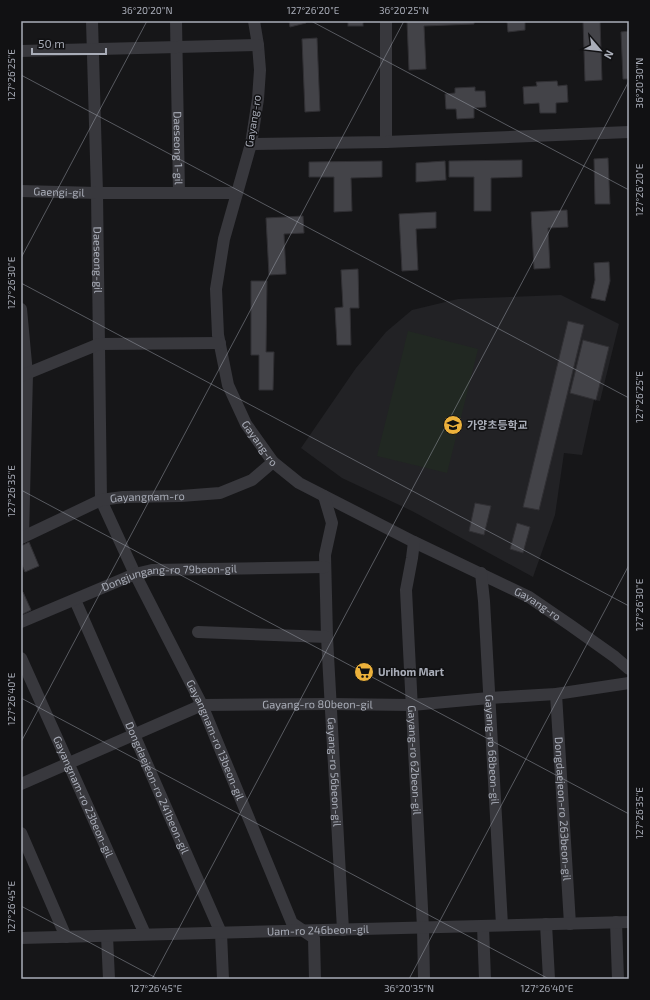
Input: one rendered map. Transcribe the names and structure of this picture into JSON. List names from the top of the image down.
{
  "streets": {
    "street": [
      "Gayang-ro",
      "Daeseong 1-gil",
      "Gaengi-gil",
      "Daeseong-gil",
      "Gayangnam-ro",
      "Dongjungang-ro 79beon-gil",
      "Gayang-ro 80beon-gil",
      "Gayangnam-ro 13beon-gil",
      "Gayang-ro 68beon-gil",
      "Gayang-ro 62beon-gil",
      "Gayang-ro 56beon-gil",
      "Dongdaejeon-ro 241beon-gil",
      "Gayangnam-ro 23beon-gil",
      "Dongdaejeon-ro 263beon-gil",
      "Uam-ro 246beon-gil"
    ]
  },
  "crossings": [
    ["Gayang-ro", "Gayangnam-ro"],
    ["Gayang-ro", "Gayang-ro 68beon-gil"],
    ["Gayang-ro", "Gayang-ro 62beon-gil"],
    ["Gayang-ro", "Gayang-ro 56beon-gil"],
    ["Daeseong 1-gil", "Gaengi-gil"],
    ["Daeseong 1-gil", "Daeseong-gil"],
    ["Gaengi-gil", "Daeseong-gil"],
    ["Daeseong-gil", "Gayangnam-ro"],
    ["Daeseong-gil", "Gayangnam-ro 13beon-gil"],
    ["Gayangnam-ro", "Gayangnam-ro 13beon-gil"],
    ["Dongjungang-ro 79beon-gil", "Gayangnam-ro 13beon-gil"],
    ["Dongjungang-ro 79beon-gil", "Gayang-ro 56beon-gil"],
    ["Dongjungang-ro 79beon-gil", "Dongdaejeon-ro 241beon-gil"],
    ["Gayang-ro 80beon-gil", "Gayangnam-ro 13beon-gil"],
    ["Gayang-ro 80beon-gil", "Gayang-ro 68beon-gil"],
    ["Gayang-ro 80beon-gil", "Gayang-ro 62beon-gil"],
    ["Gayang-ro 80beon-gil", "Gayang-ro 56beon-gil"],
    ["Gayang-ro 80beon-gil", "Dongdaejeon-ro 241beon-gil"],
    ["Gayang-ro 80beon-gil", "Gayangnam-ro 23beon-gil"],
    ["Gayang-ro 80beon-gil", "Dongdaejeon-ro 263beon-gil"],
    ["Gayangnam-ro 13beon-gil", "Uam-ro 246beon-gil"],
    ["Gayang-ro 68beon-gil", "Uam-ro 246beon-gil"],
    ["Gayang-ro 62beon-gil", "Uam-ro 246beon-gil"],
    ["Gayang-ro 56beon-gil", "Uam-ro 246beon-gil"],
    ["Dongdaejeon-ro 241beon-gil", "Uam-ro 246beon-gil"],
    ["Gayangnam-ro 23beon-gil", "Uam-ro 246beon-gil"],
    ["Dongdaejeon-ro 263beon-gil", "Uam-ro 246beon-gil"]
  ],
  "places": {
    "school or university": ["가양초등학교"],
    "supermarket": ["Urihom Mart"]
  },
  "scale_bar": "50 m",
  "north": "bottom right",
  "coordinates": [
    "36°20'20\"N",
    "127°26'20\"E",
    "36°20'25\"N",
    "127°26'25\"E",
    "36°20'30\"N",
    "127°26'30\"E",
    "127°26'35\"E",
    "127°26'40\"E",
    "127°26'45\"E",
    "36°20'35\"N"
  ]
}
